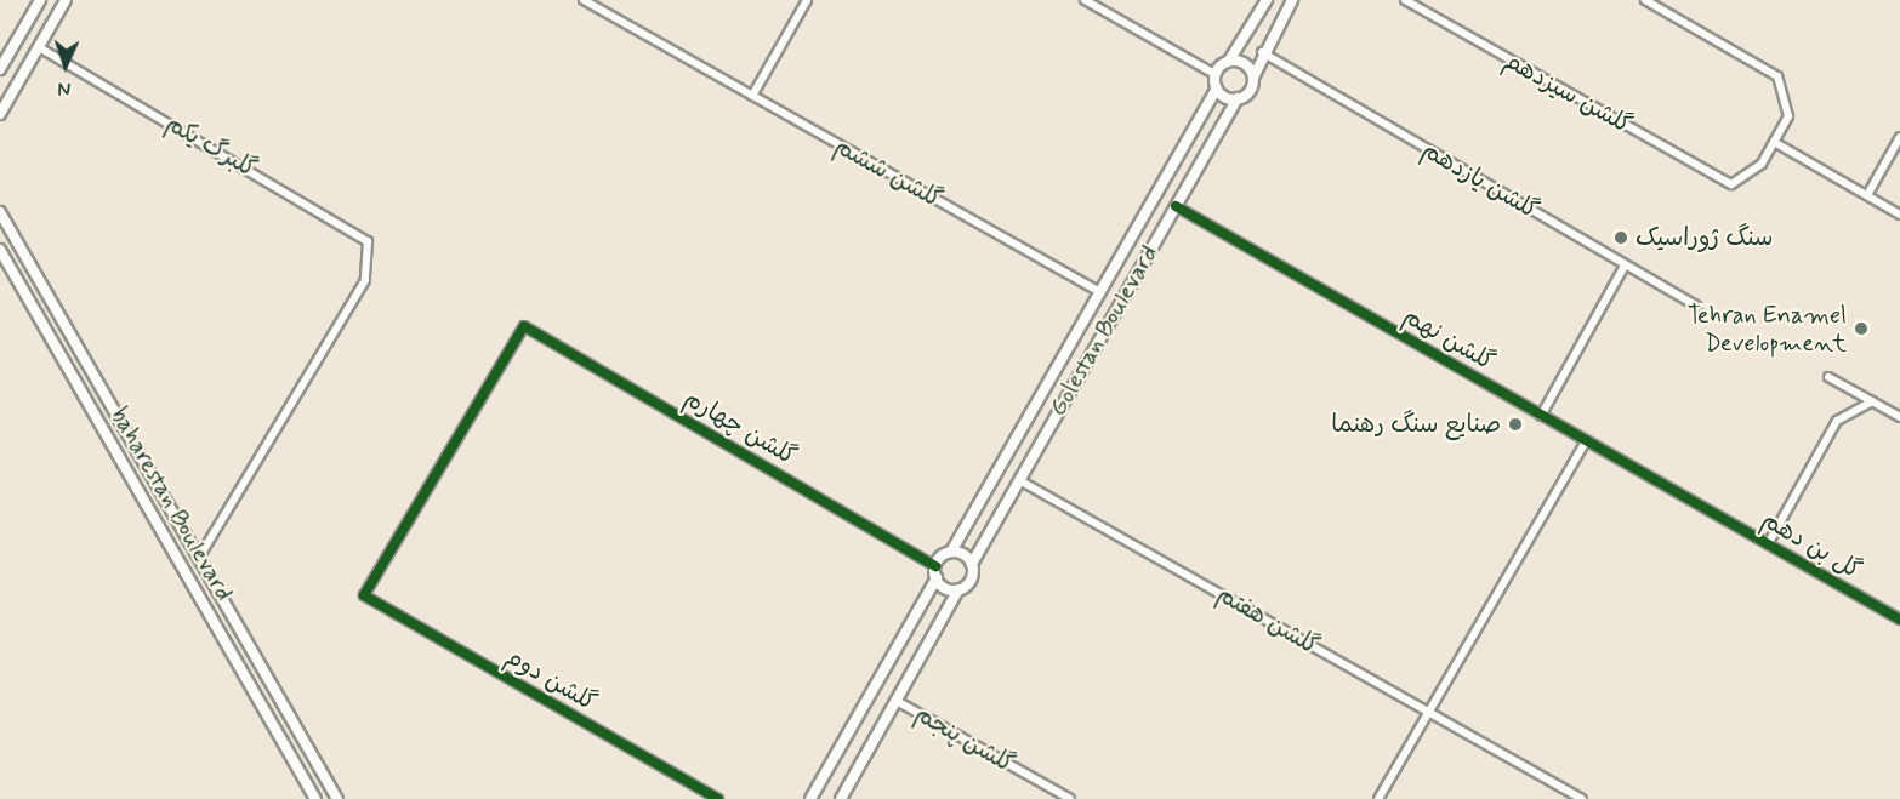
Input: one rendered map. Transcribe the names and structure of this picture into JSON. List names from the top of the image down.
{
  "streets": {
    "street": [
      "گلشن سیزدهم",
      "گلبرگ یکم",
      "گلشن ششم",
      "گلشن یازدهم",
      "Golestan Boulevard",
      "گلشن نهم",
      "گلشن چهارم",
      "baharestan Boulevard",
      "گل بن دهم",
      "گلشن هفتم",
      "گلشن دوم",
      "گلشن پنجم"
    ]
  },
  "crossings": [
    ["گلبرگ یکم", "baharestan Boulevard"],
    ["گلشن ششم", "Golestan Boulevard"],
    ["Golestan Boulevard", "گلشن نهم"],
    ["Golestan Boulevard", "گلشن چهارم"],
    ["Golestan Boulevard", "گلشن هفتم"],
    ["گلشن نهم", "گل بن دهم"],
    ["گلشن چهارم", "گلشن دوم"]
  ],
  "places": ["سنگ ژوراسیک", "Tehran Enamel Development", "صنایع سنگ رهنما"],
  "north": "bottom"
}
